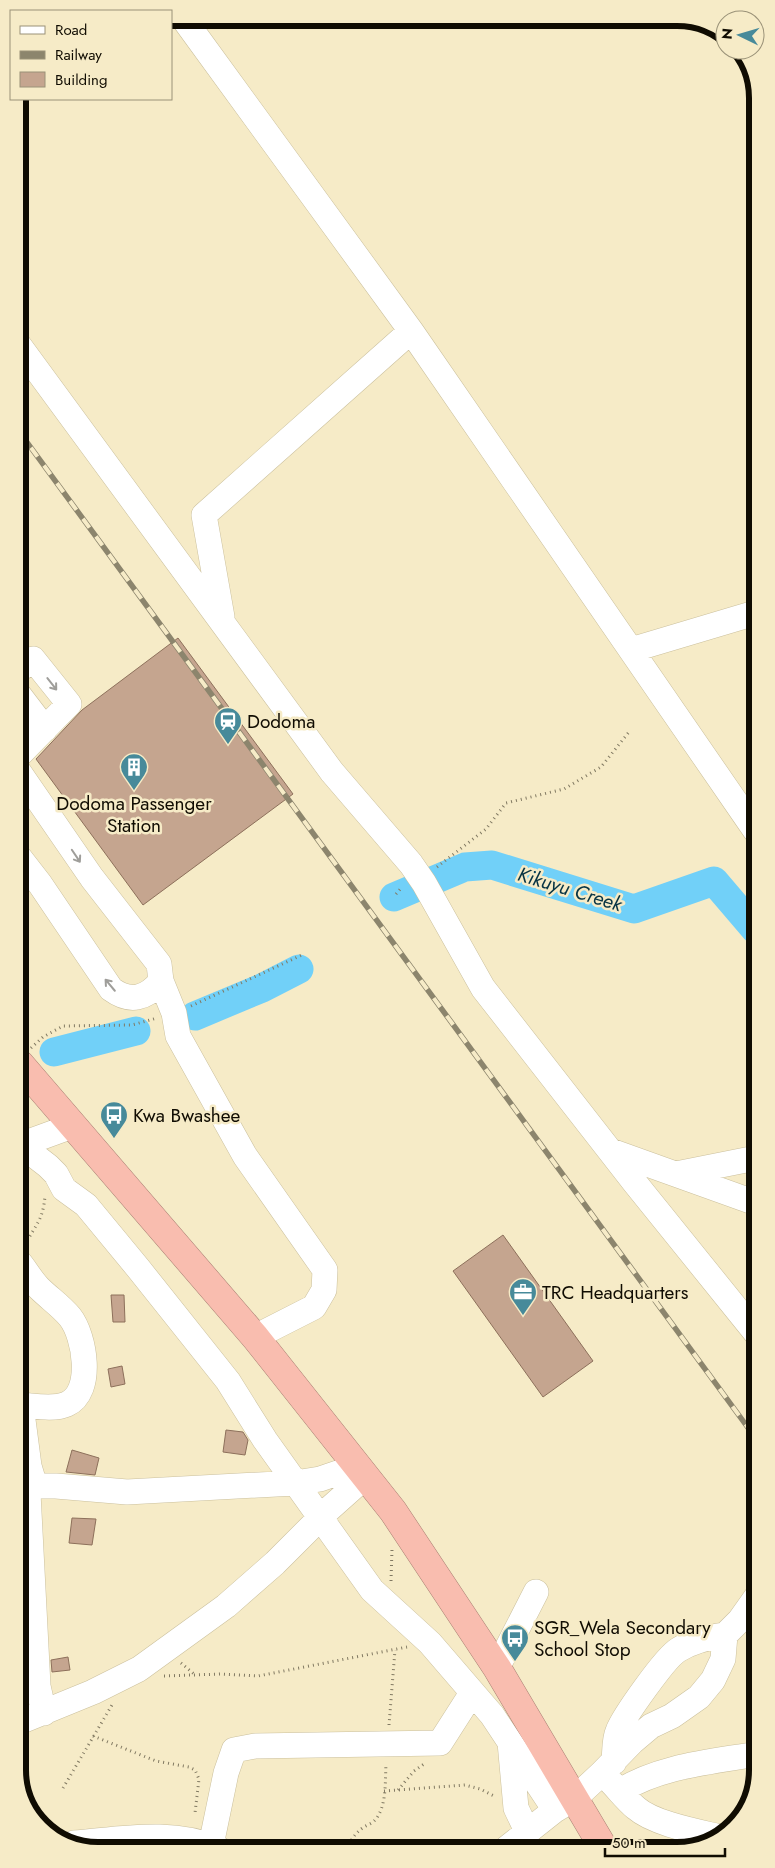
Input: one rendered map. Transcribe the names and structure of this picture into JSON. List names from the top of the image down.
{
  "water": ["Kikuyu Creek"],
  "places": {
    "station": ["Dodoma"],
    "building": ["Dodoma Passenger Station"],
    "bus stop": ["Kwa Bwashee", "SGR_Wela Secondary School Stop"],
    "office": ["TRC Headquarters"]
  },
  "legend": ["Road", "Railway", "Building"],
  "scale_bar": "50 m",
  "north": "left"
}
